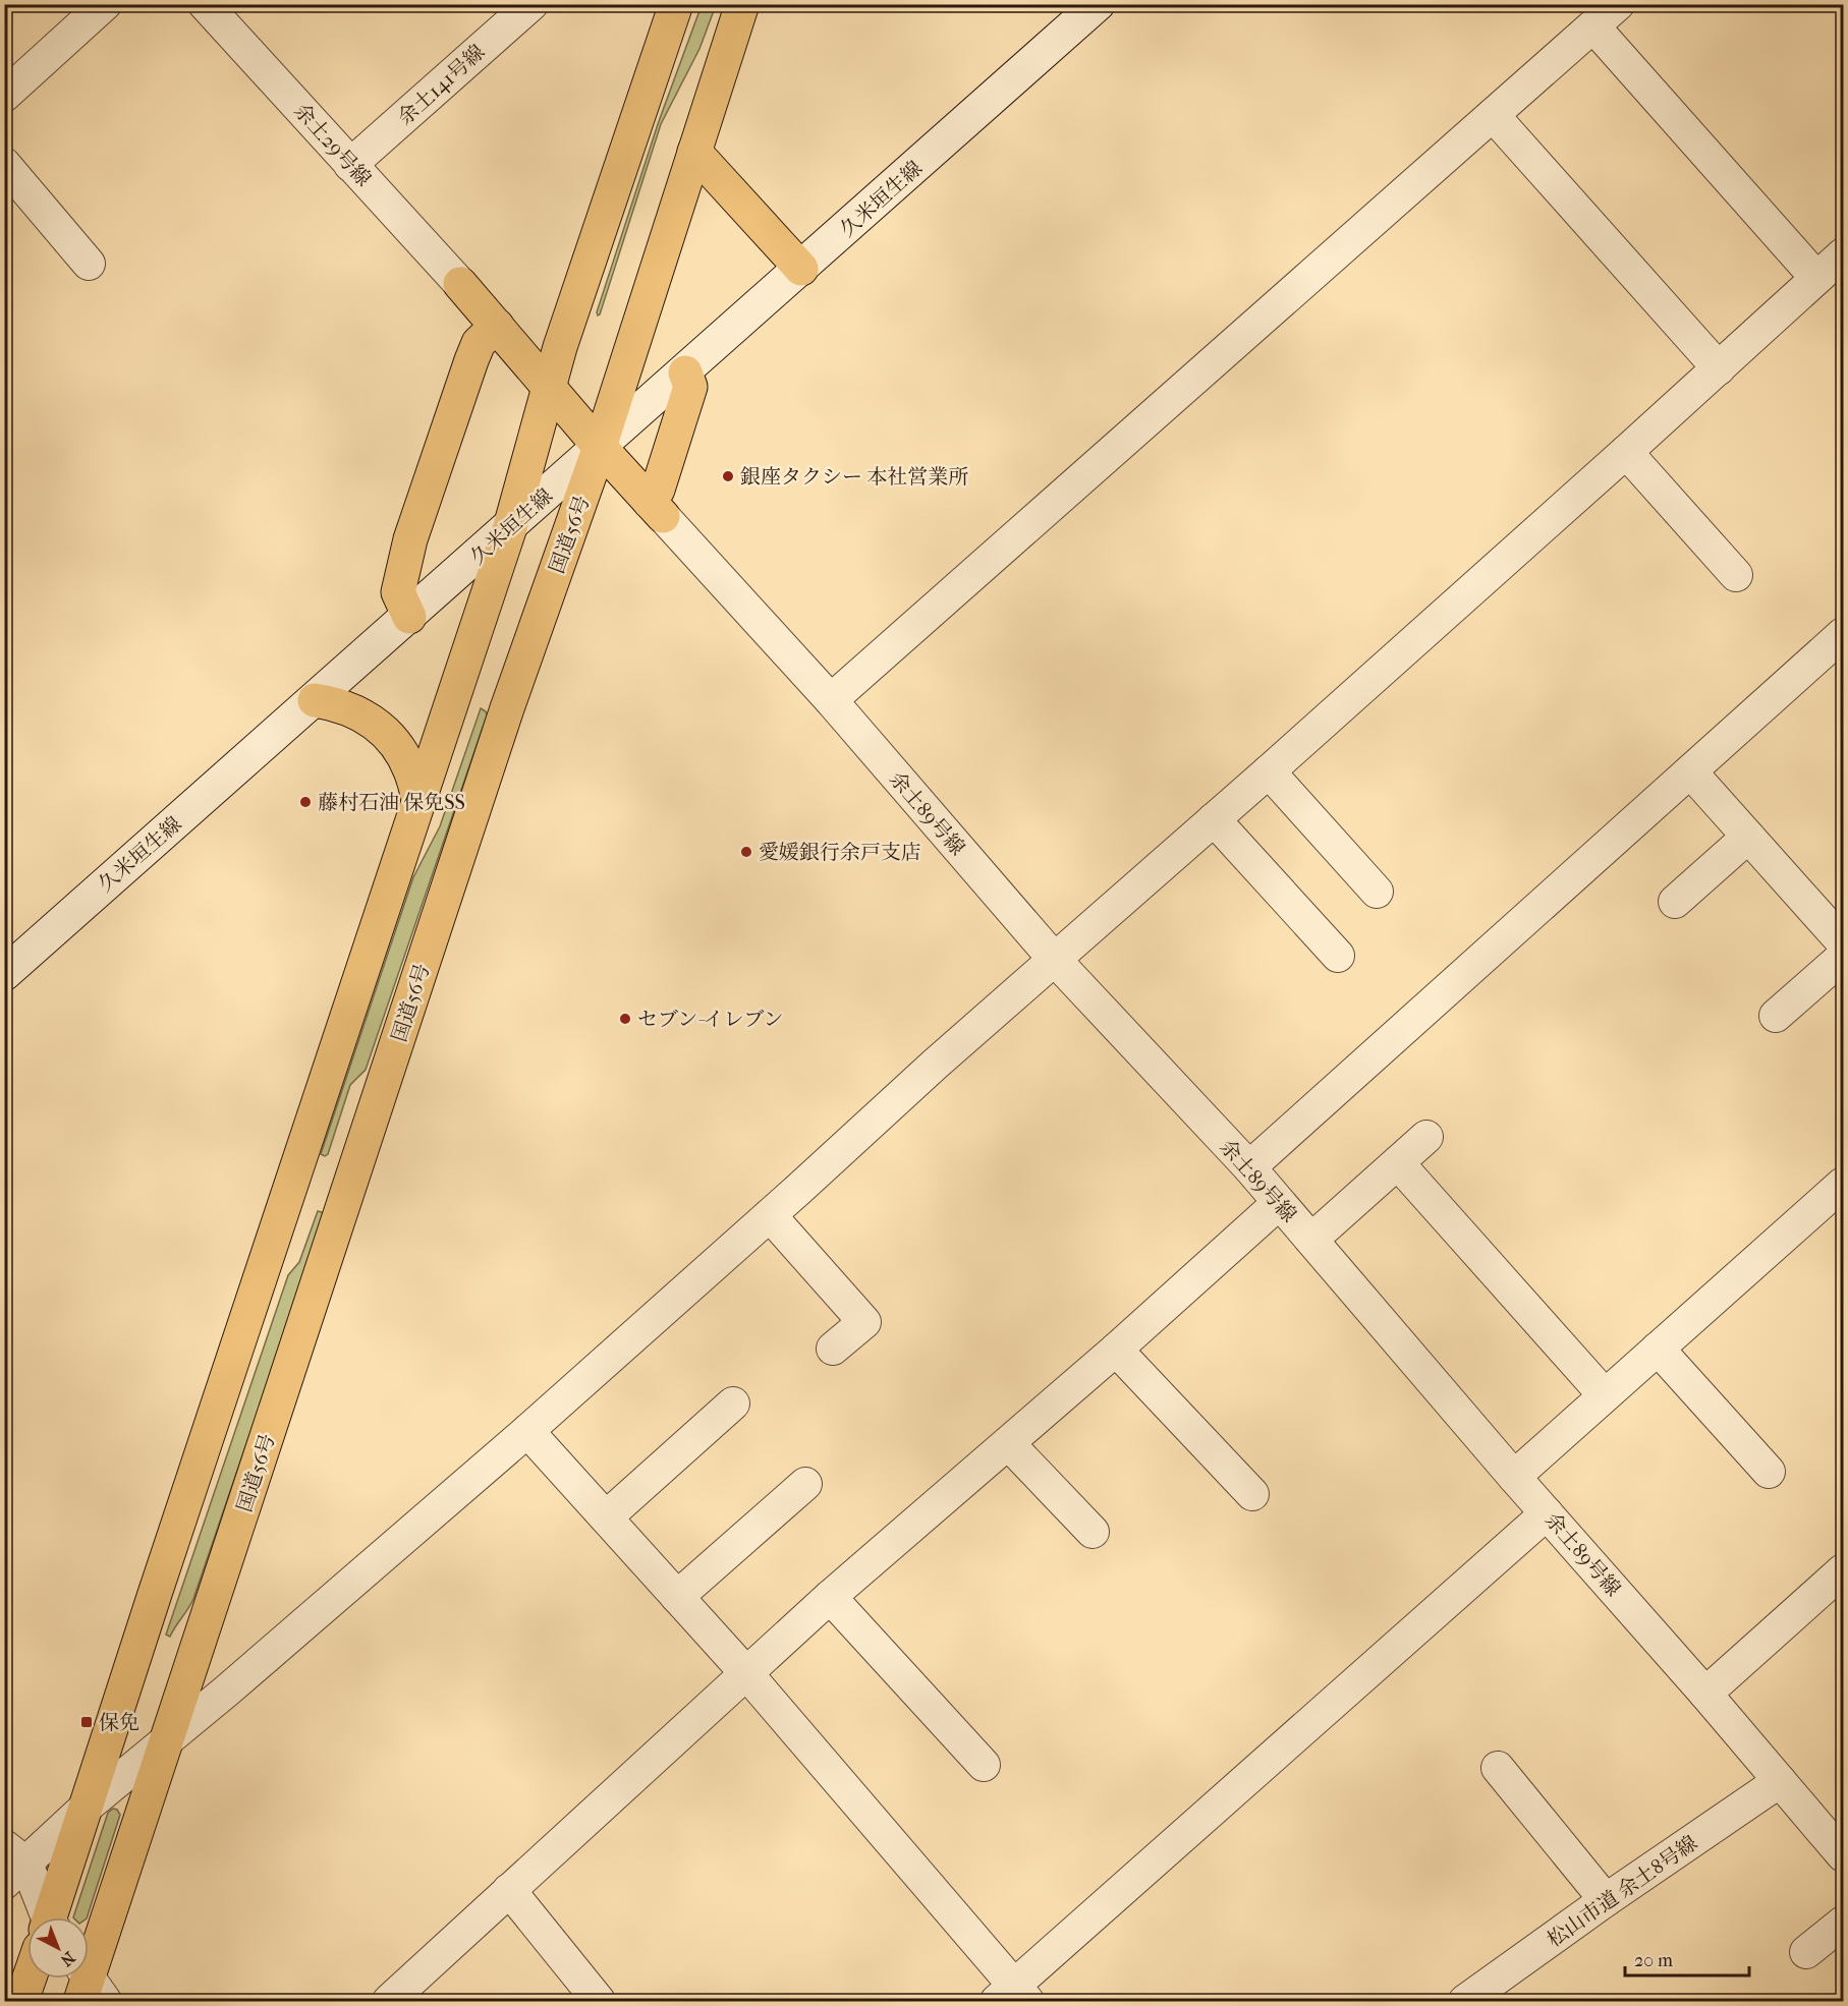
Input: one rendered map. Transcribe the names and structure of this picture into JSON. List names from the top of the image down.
{
  "streets": {
    "highway": ["国道56号"],
    "main road": ["久米垣生線"],
    "street": [
      "余土141号線",
      "余土29号線",
      "余土89号線",
      "松山市道 余土8号線"
    ]
  },
  "crossings": [
    ["余土141号線", "余土29号線"],
    ["久米垣生線", "国道56号"],
    ["余土89号線", "松山市道 余土8号線"]
  ],
  "places": {
    "other": [
      "銀座タクシー 本社営業所",
      "藤村石油 保免SS",
      "愛媛銀行余戸支店",
      "セブン-イレブン"
    ],
    "transit": ["保免"]
  },
  "scale_bar": "20 m",
  "north": "bottom right"
}
